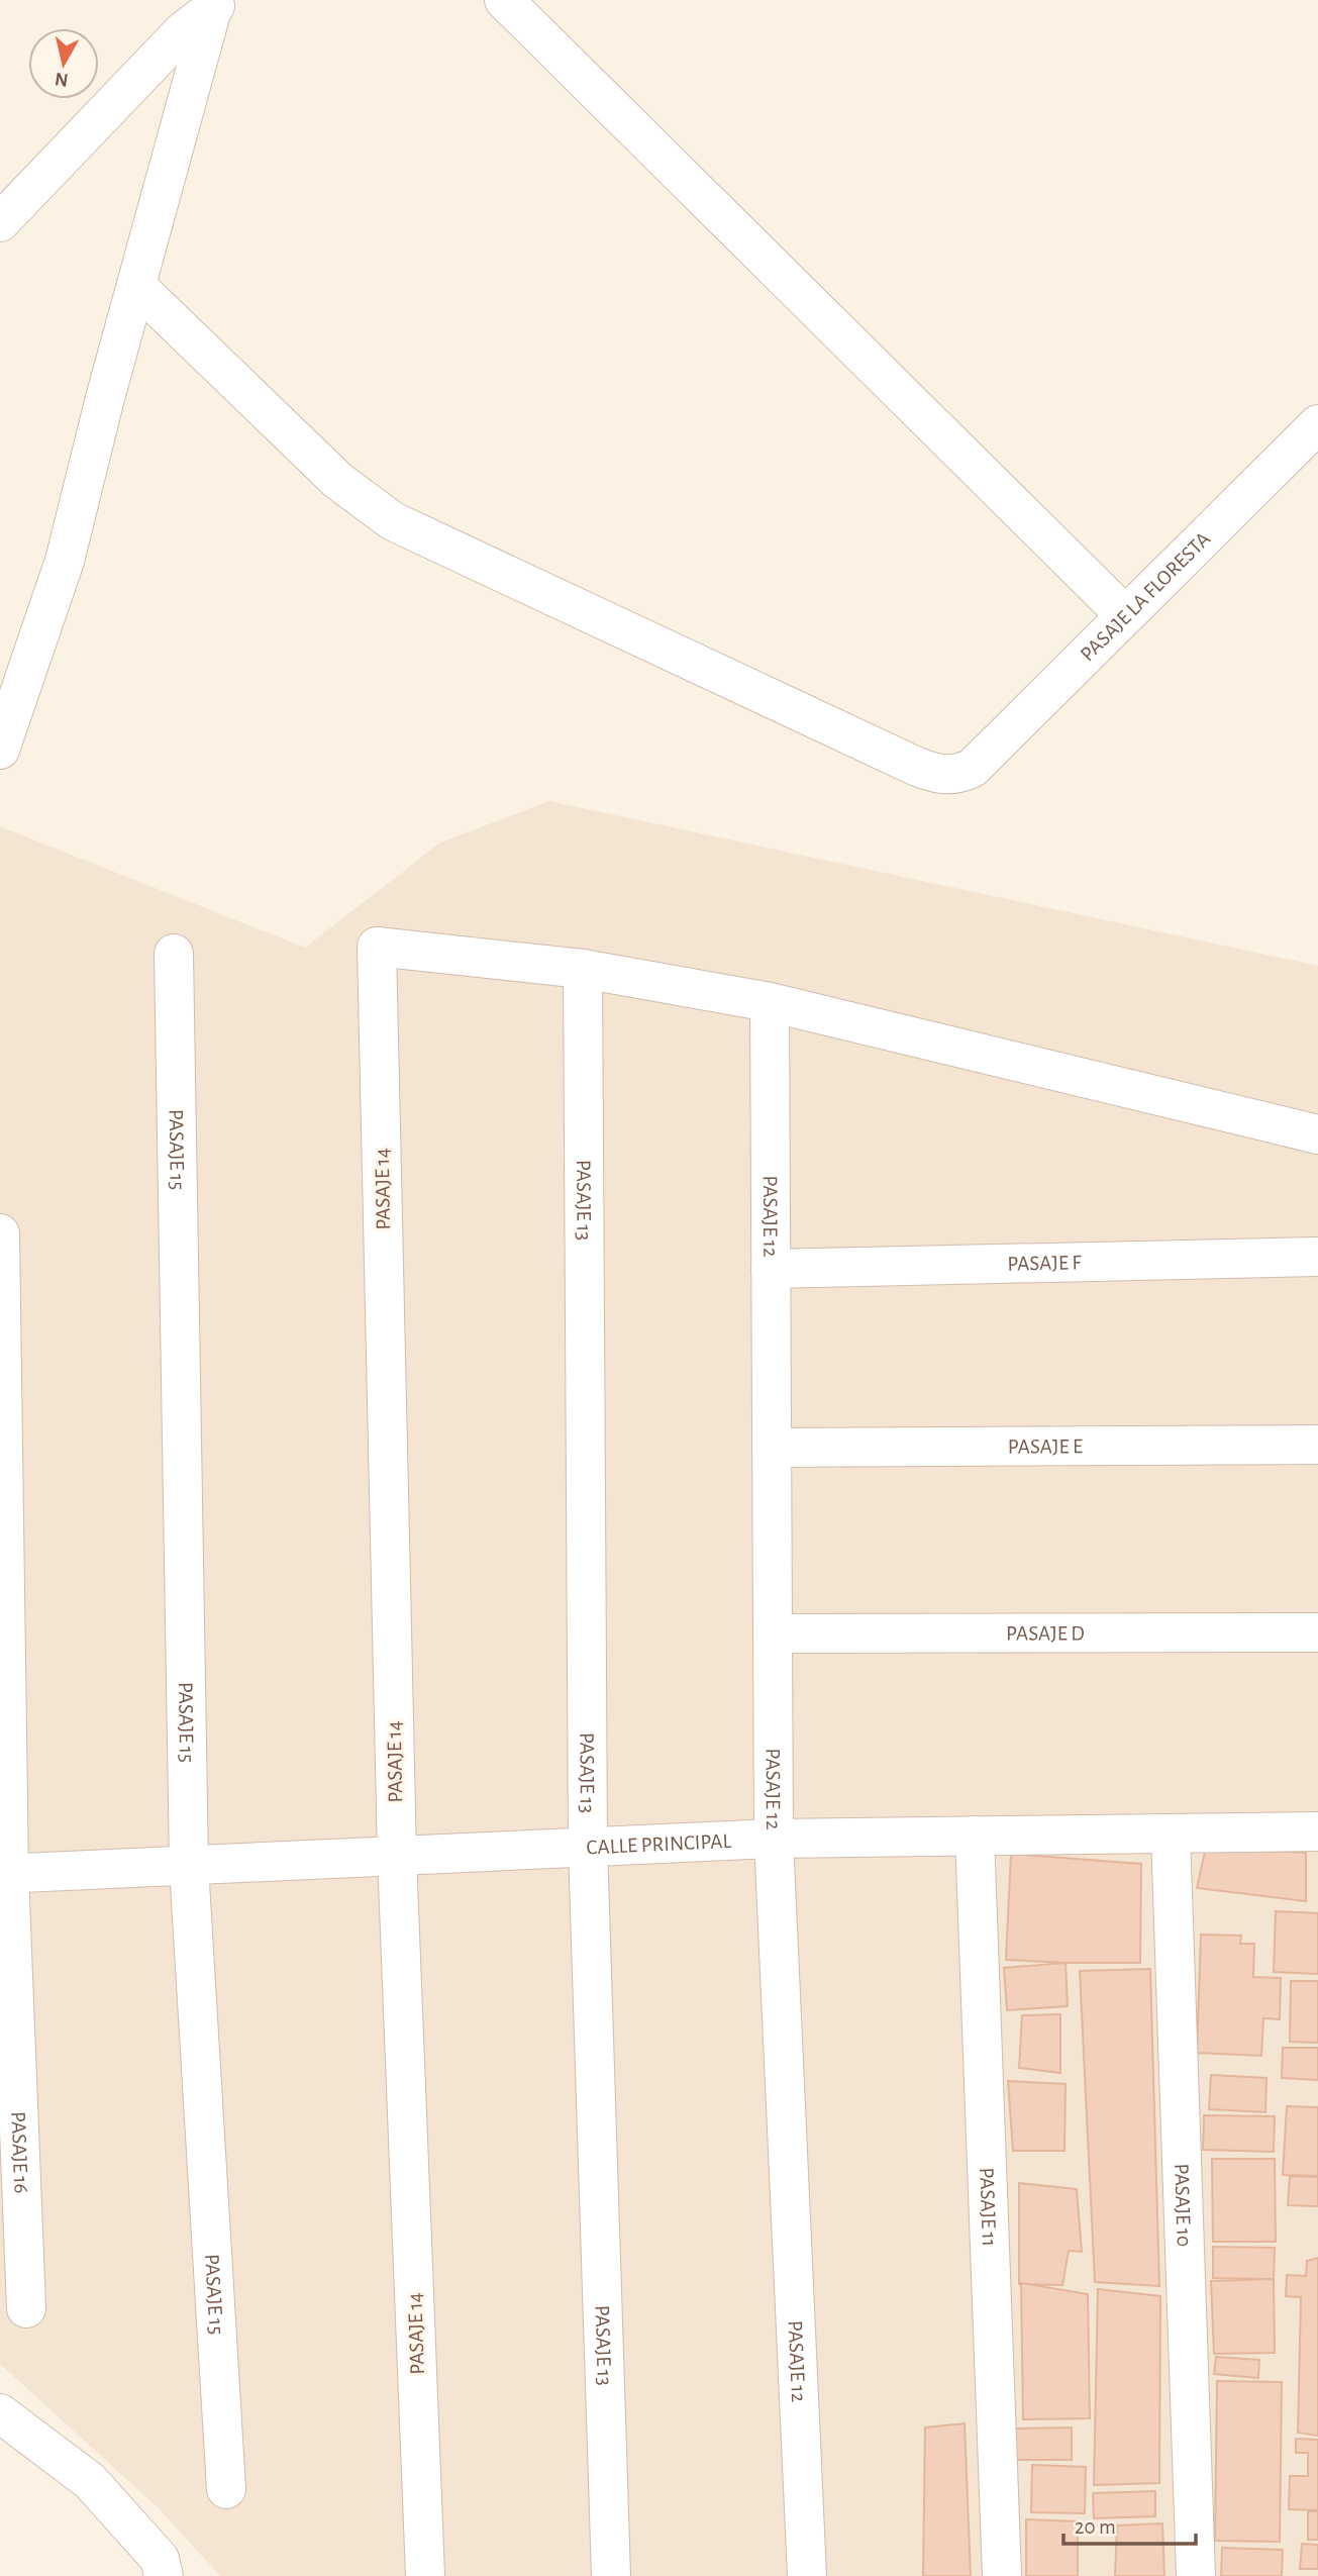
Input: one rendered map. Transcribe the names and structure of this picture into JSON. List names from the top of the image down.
{
  "streets": {
    "street": [
      "PASAJE LA FLORESTA",
      "PASAJE 15",
      "PASAJE 14",
      "PASAJE 13",
      "PASAJE 12",
      "PASAJE F",
      "PASAJE E",
      "PASAJE D",
      "CALLE PRINCIPAL",
      "PASAJE 16",
      "PASAJE 10",
      "PASAJE 11"
    ]
  },
  "crossings": [
    ["PASAJE 15", "CALLE PRINCIPAL"],
    ["PASAJE 14", "PASAJE 13"],
    ["PASAJE 14", "CALLE PRINCIPAL"],
    ["PASAJE 13", "CALLE PRINCIPAL"],
    ["PASAJE 12", "PASAJE F"],
    ["PASAJE 12", "PASAJE E"],
    ["PASAJE 12", "PASAJE D"],
    ["PASAJE 12", "CALLE PRINCIPAL"],
    ["CALLE PRINCIPAL", "PASAJE 16"],
    ["CALLE PRINCIPAL", "PASAJE 10"],
    ["CALLE PRINCIPAL", "PASAJE 11"]
  ],
  "scale_bar": "20 m",
  "north": "bottom"
}
